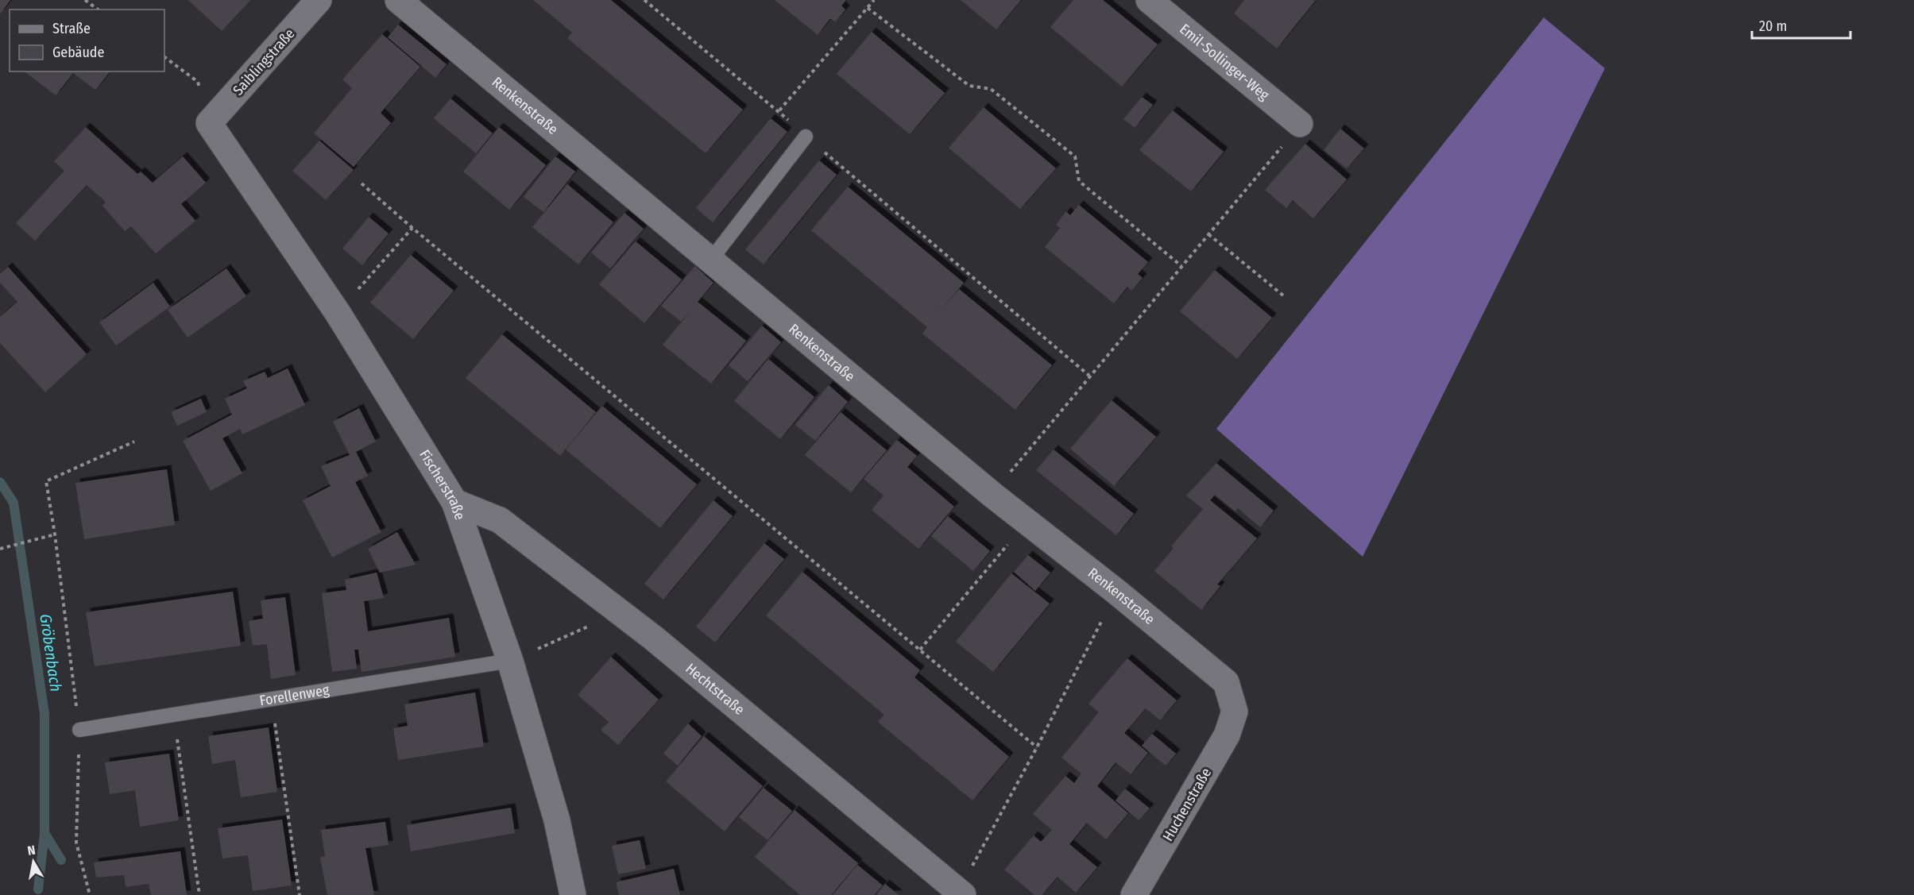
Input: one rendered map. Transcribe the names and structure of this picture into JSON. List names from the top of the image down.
{
  "streets": {
    "street": [
      "Saiblingstraße",
      "Emil-Sollinger-Weg",
      "Renkenstraße",
      "Fischerstraße",
      "Hechtstraße",
      "Huchenstraße"
    ],
    "lane": ["Forellenweg"]
  },
  "crossings": [
    ["Saiblingstraße", "Fischerstraße"],
    ["Renkenstraße", "Huchenstraße"],
    ["Fischerstraße", "Hechtstraße"],
    ["Fischerstraße", "Forellenweg"]
  ],
  "water": ["Gröbenbach"],
  "legend": ["Straße", "Gebäude"],
  "scale_bar": "20 m",
  "north": "top"
}
